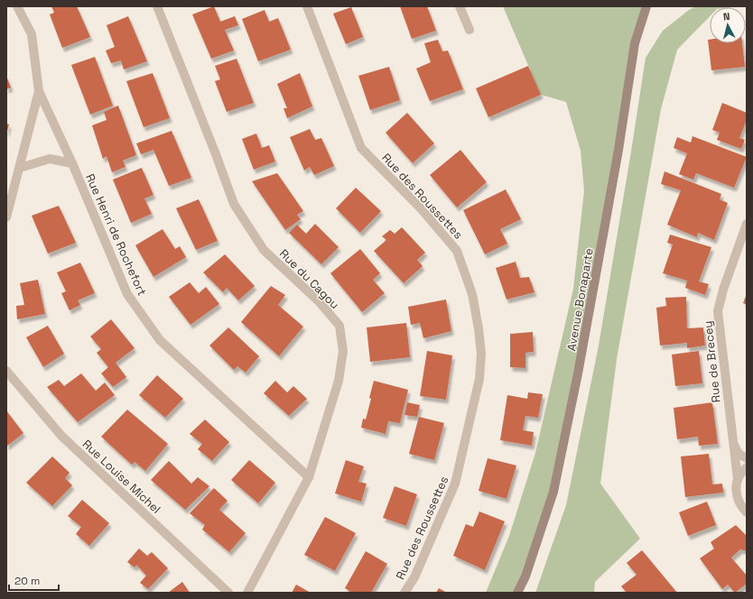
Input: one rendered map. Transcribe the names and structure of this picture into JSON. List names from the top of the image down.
{
  "streets": {
    "main road": ["Avenue Bonaparte"],
    "street": [
      "Rue des Roussettes",
      "Rue Henri de Rochefort",
      "Rue du Cagou",
      "Rue de Brecey",
      "Rue Louise Michel"
    ]
  },
  "crossings": [
    ["Rue Henri de Rochefort", "Rue du Cagou"]
  ],
  "scale_bar": "20 m",
  "north": "top"
}
